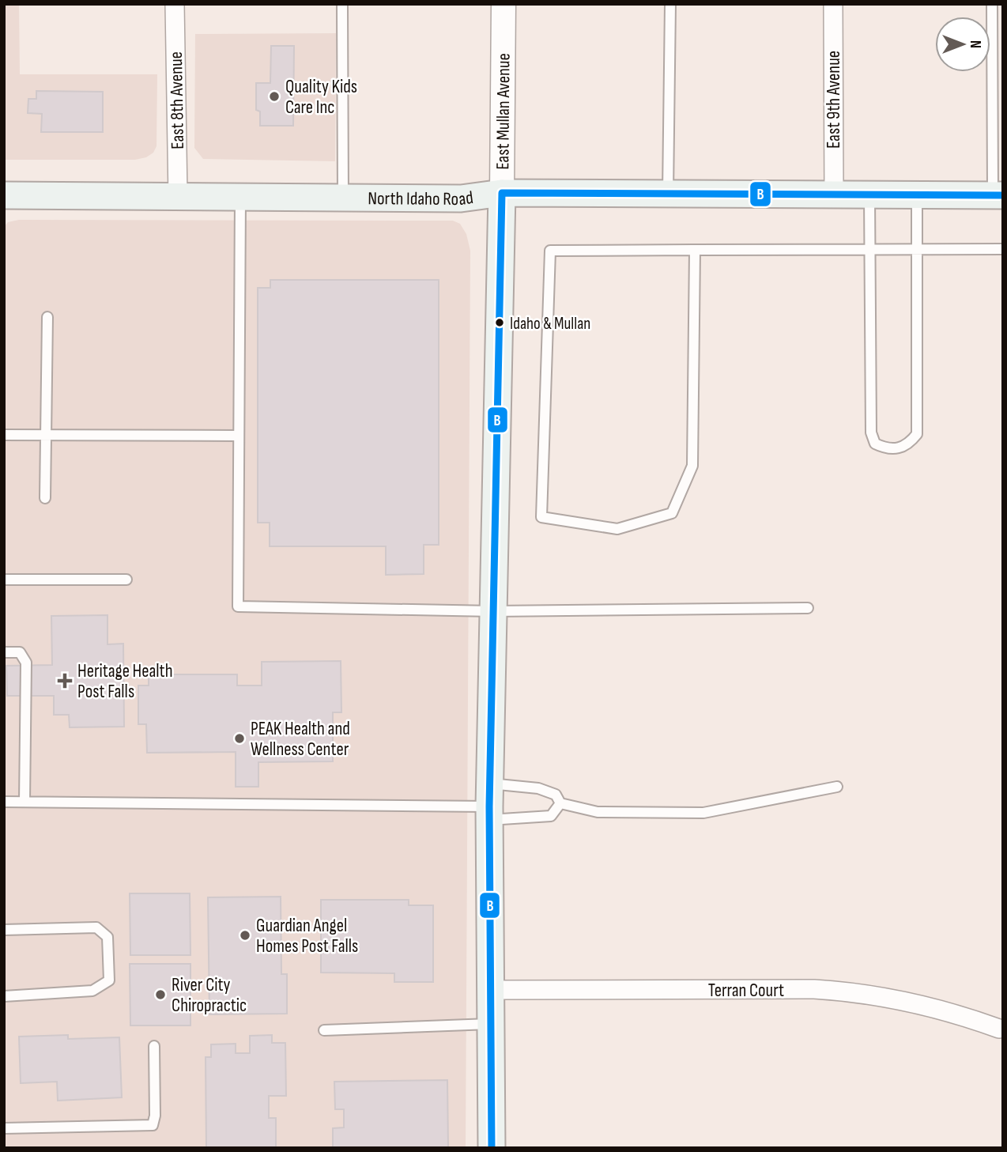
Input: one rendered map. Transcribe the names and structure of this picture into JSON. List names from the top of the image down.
{
  "streets": {
    "main road": ["East Mullan Avenue", "North Idaho Road"],
    "street": ["East 9th Avenue", "East 8th Avenue", "Terran Court"]
  },
  "crossings": [
    ["East 9th Avenue", "North Idaho Road"],
    ["East 8th Avenue", "North Idaho Road"],
    ["East Mullan Avenue", "North Idaho Road"],
    ["East Mullan Avenue", "Terran Court"]
  ],
  "places": {
    "other": [
      "Quality Kids Care Inc",
      "Idaho & Mullan",
      "PEAK Health and Wellness Center",
      "Guardian Angel Homes Post Falls",
      "River City Chiropractic"
    ],
    "health": ["Heritage Health Post Falls"]
  },
  "lines": ["transit line B"],
  "north": "right"
}
